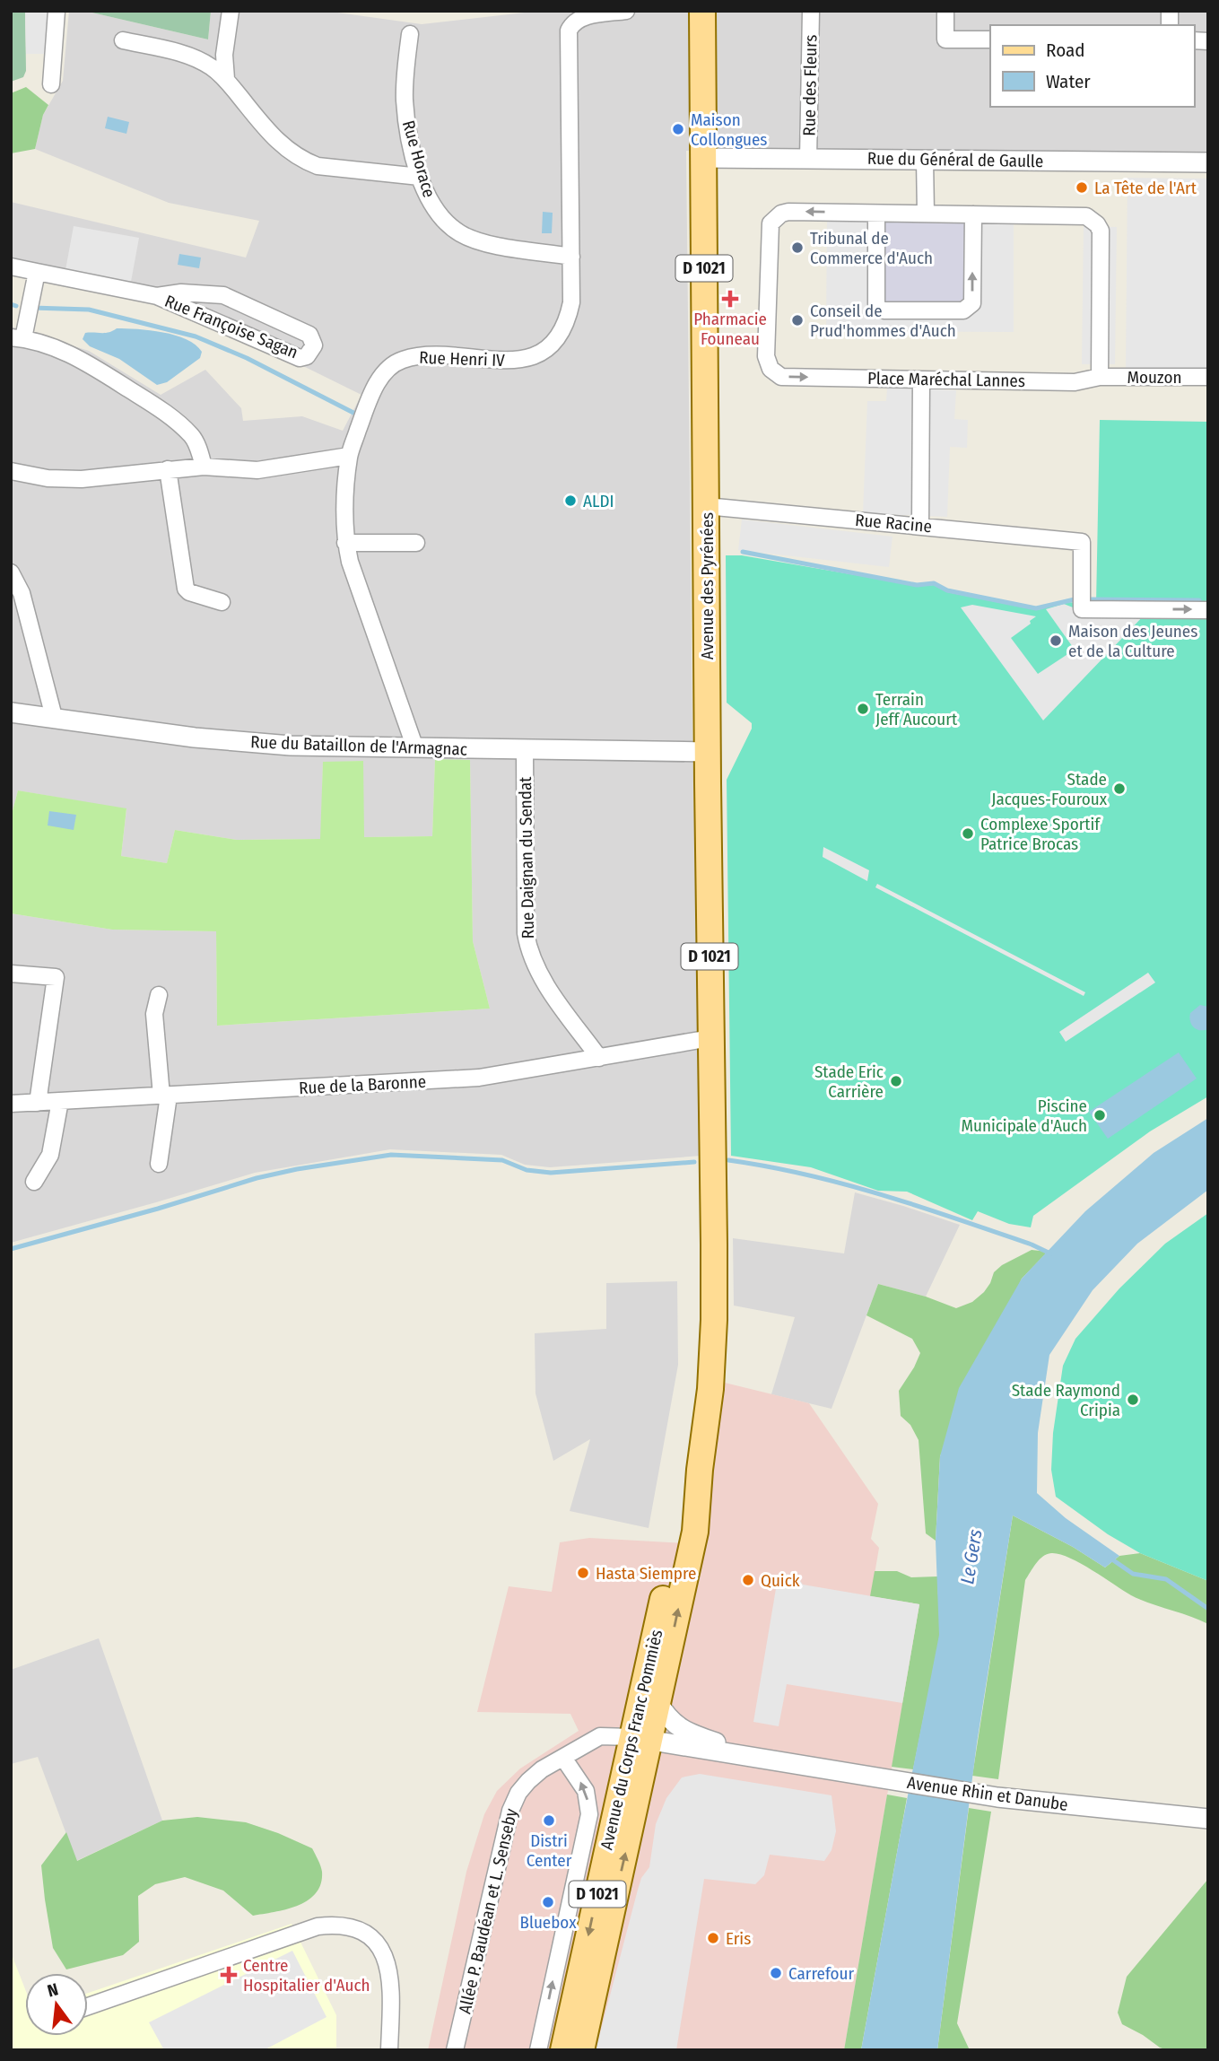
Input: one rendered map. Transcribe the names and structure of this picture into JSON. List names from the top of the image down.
{
  "streets": {
    "main road": ["D 1021", "Avenue des Pyrénées", "Avenue du Corps Franc Pommiès"],
    "street": [
      "Rue des Fleurs",
      "Rue Horace",
      "Rue du Général de Gaulle",
      "Rue Françoise Sagan",
      "Rue Henri IV",
      "Mouzon",
      "Place Maréchal Lannes",
      "Rue Racine",
      "Rue du Bataillon de l'Armagnac",
      "Rue Daignan du Sendat",
      "Rue de la Baronne",
      "Avenue Rhin et Danube",
      "Allée P. Baudéan et L. Senseby"
    ]
  },
  "crossings": [
    ["Rue des Fleurs", "Rue du Général de Gaulle"],
    ["Rue Horace", "Rue Henri IV"],
    ["Rue du Général de Gaulle", "Avenue des Pyrénées"],
    ["Rue Henri IV", "Rue du Bataillon de l'Armagnac"],
    ["Mouzon", "Place Maréchal Lannes"],
    ["Rue Racine", "Avenue des Pyrénées"],
    ["Avenue des Pyrénées", "Rue du Bataillon de l'Armagnac"],
    ["Avenue des Pyrénées", "Rue de la Baronne"],
    ["Avenue des Pyrénées", "Avenue du Corps Franc Pommiès"],
    ["Rue du Bataillon de l'Armagnac", "Rue Daignan du Sendat"],
    ["Rue Daignan du Sendat", "Rue de la Baronne"],
    ["Avenue du Corps Franc Pommiès", "Avenue Rhin et Danube"],
    ["Avenue du Corps Franc Pommiès", "Allée P. Baudéan et L. Senseby"],
    ["Avenue Rhin et Danube", "Allée P. Baudéan et L. Senseby"]
  ],
  "one_way": ["Rue Racine"],
  "water": ["Le Gers"],
  "places": {
    "other": [
      "Maison Collongues",
      "La Tête de l'Art",
      "Tribunal de Commerce d'Auch",
      "Conseil de Prud'hommes d'Auch",
      "ALDI",
      "Maison des Jeunes et de la Culture",
      "Terrain Jeff Aucourt",
      "Stade Jacques-Fouroux",
      "Complexe Sportif Patrice Brocas",
      "Stade Eric Carrière",
      "Piscine Municipale d'Auch",
      "Stade Raymond Cripia",
      "Hasta Siempre",
      "Quick",
      "Distri Center",
      "Bluebox",
      "Eris",
      "Carrefour"
    ],
    "health": ["Pharmacie Founeau", "Centre Hospitalier d'Auch"]
  },
  "legend": ["Road", "Water"],
  "north": "top"
}
